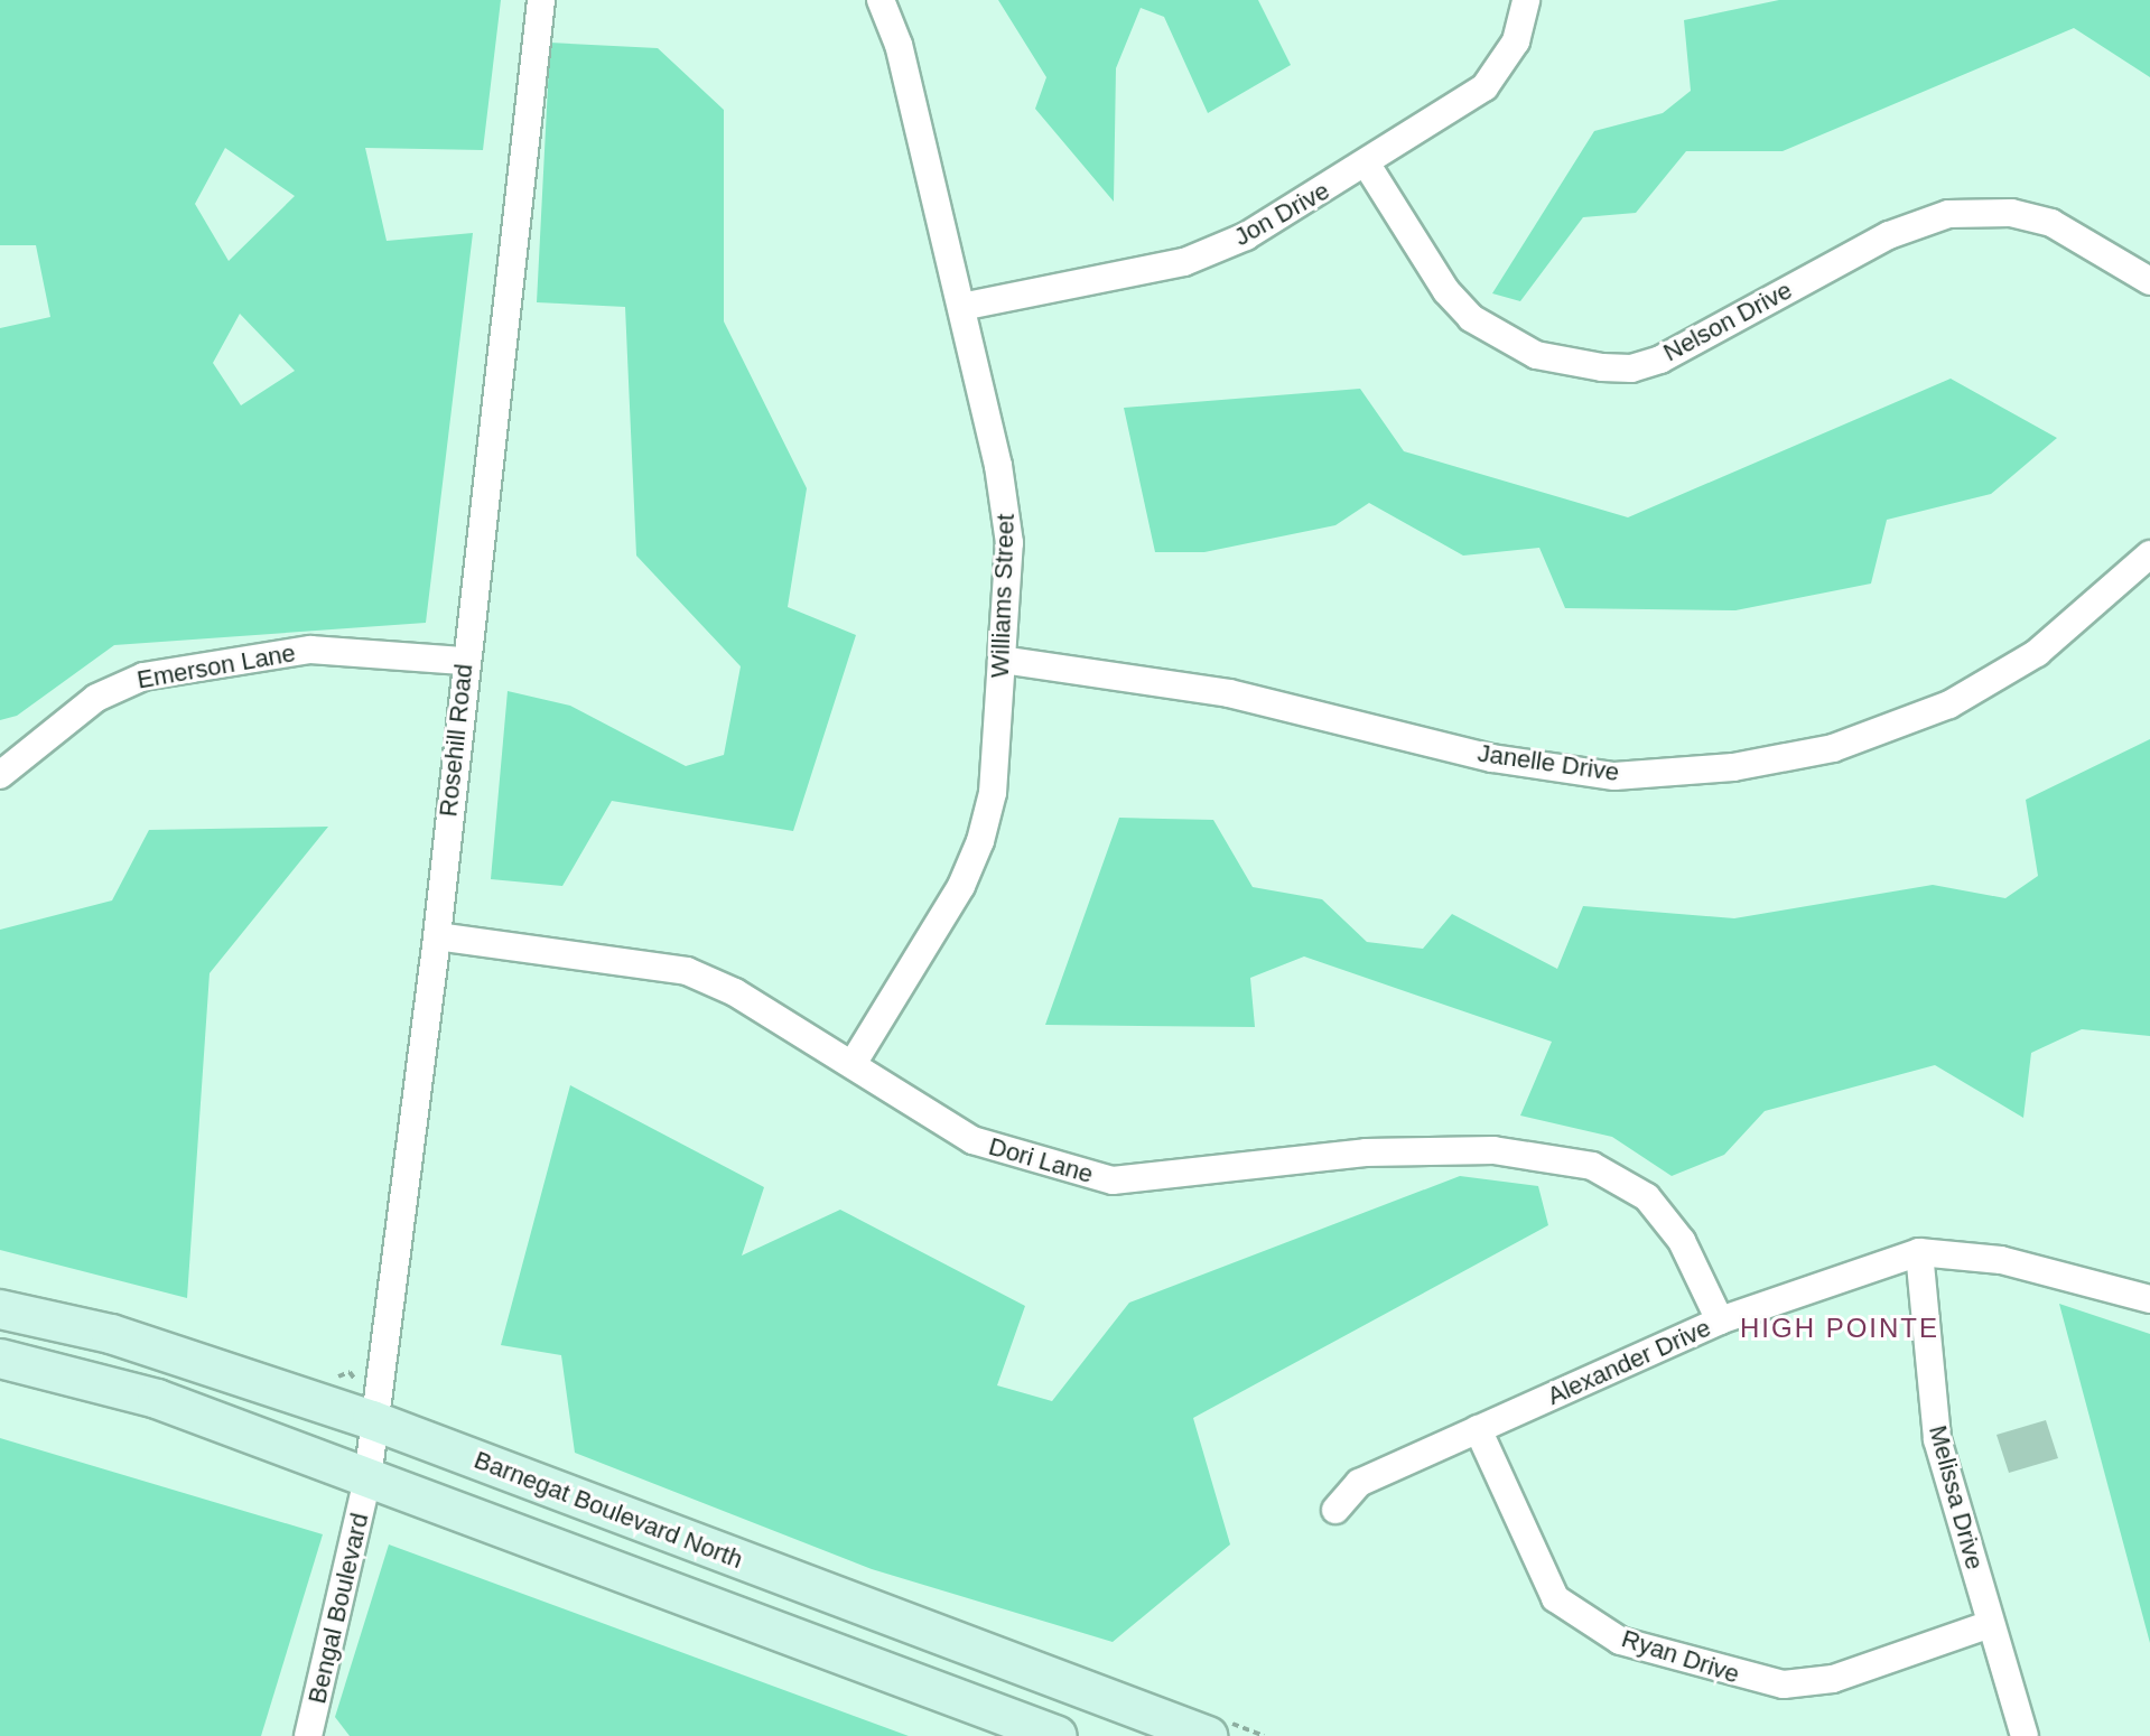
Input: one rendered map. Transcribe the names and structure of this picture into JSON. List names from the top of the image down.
{
  "streets": {
    "street": [
      "Jon Drive",
      "Nelson Drive",
      "Williams Street",
      "Emerson Lane",
      "Rosehill Road",
      "Janelle Drive",
      "Dori Lane",
      "Alexander Drive",
      "Melissa Drive",
      "Barnegat Boulevard North",
      "Bengal Boulevard",
      "Ryan Drive"
    ]
  },
  "crossings": [
    ["Jon Drive", "Nelson Drive"],
    ["Jon Drive", "Williams Street"],
    ["Williams Street", "Janelle Drive"],
    ["Williams Street", "Dori Lane"],
    ["Emerson Lane", "Rosehill Road"],
    ["Rosehill Road", "Dori Lane"],
    ["Rosehill Road", "Barnegat Boulevard North"],
    ["Rosehill Road", "Bengal Boulevard"],
    ["Dori Lane", "Alexander Drive"],
    ["Alexander Drive", "Melissa Drive"],
    ["Alexander Drive", "Ryan Drive"],
    ["Melissa Drive", "Ryan Drive"]
  ],
  "districts": ["HIGH POINTE"]
}
